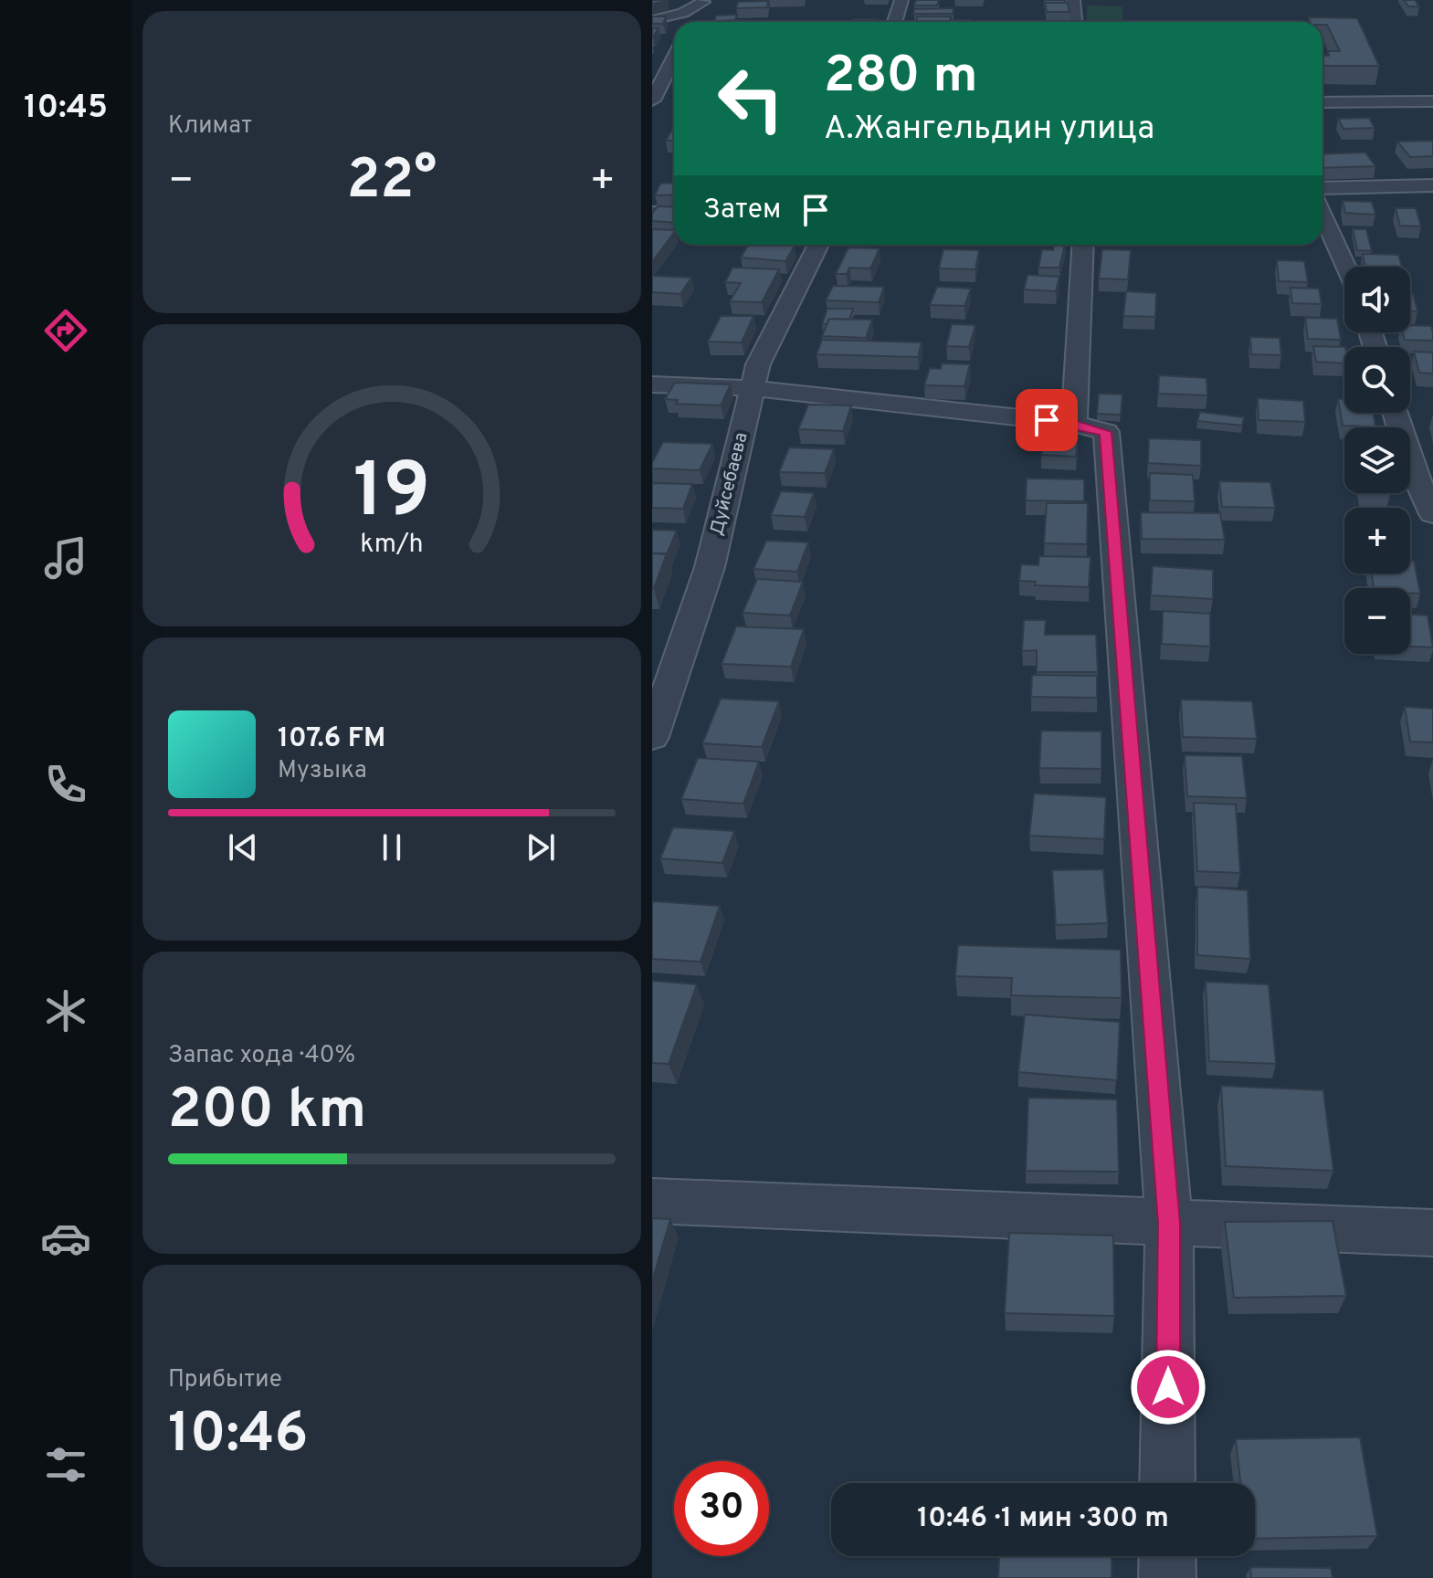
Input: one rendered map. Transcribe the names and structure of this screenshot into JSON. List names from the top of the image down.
{
  "streets": {
    "street": ["Дуйсебаева"]
  },
  "page": {
    "tabs": "10:45",
    "tile": [
      "Климат",
      ["Запас хода · 40%", "200 km"],
      ["Прибытие", "10:46"]
    ],
    "turn": ["280 m", "А.Жангельдин улица"],
    "heat": ["−", "22°", "+"],
    "then": "Затем",
    "map_buttons": ["+", "−"],
    "song": ["107.6 FM", "Музыка"],
    "limit": "30",
    "trip": "10:46 · 1 мин · 300 m",
    "gauge": ["19", "km/h"]
  }
}
